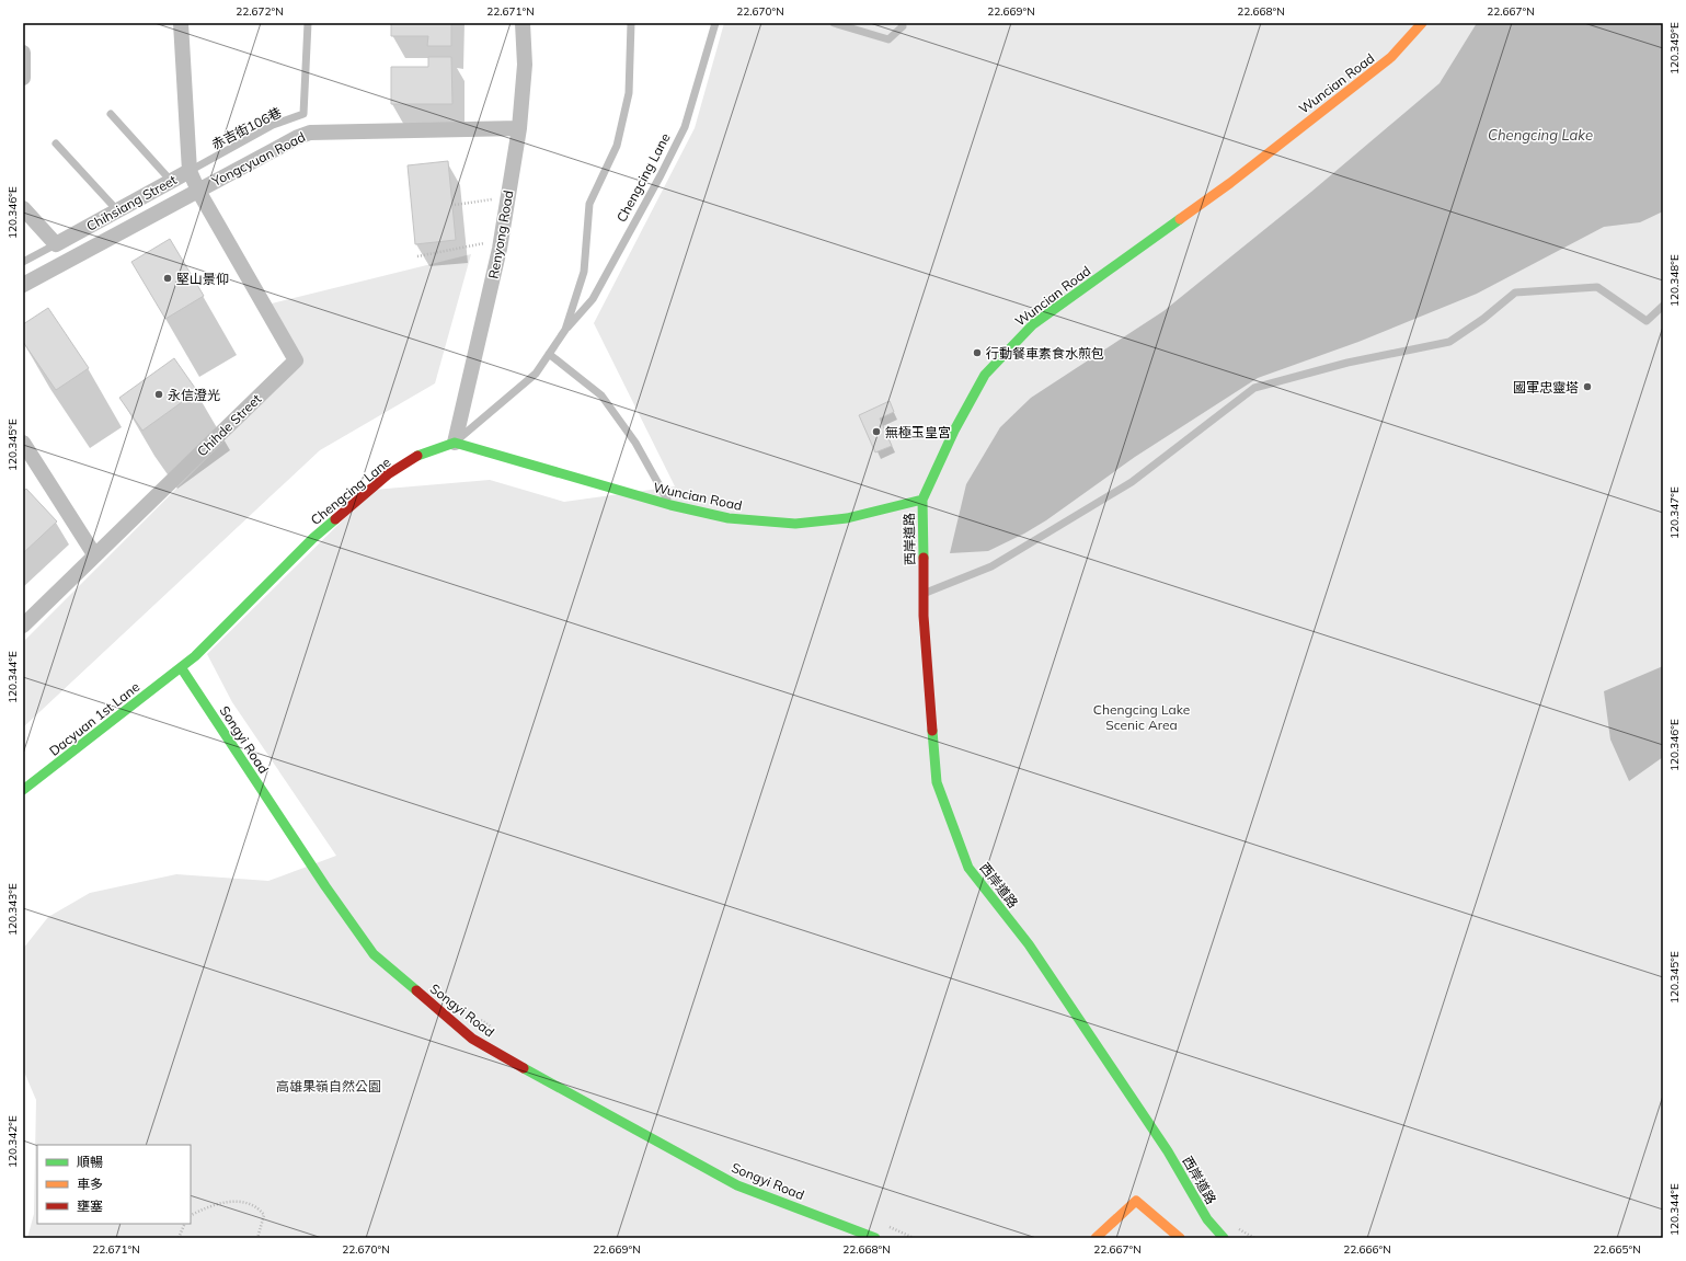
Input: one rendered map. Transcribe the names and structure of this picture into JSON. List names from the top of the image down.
{
  "streets": {
    "street": [
      "Wuncian Road",
      "Yongcyuan Road",
      "Chengcing Lane",
      "Chihsiang Street",
      "Renyong Road",
      "Chihde Street",
      "西岸道路",
      "Dacyuan 1st Lane",
      "Songyi Road"
    ],
    "lane": ["赤吉街106巷"]
  },
  "crossings": [
    ["Wuncian Road", "Chengcing Lane"],
    ["Wuncian Road", "Renyong Road"],
    ["Wuncian Road", "西岸道路"],
    ["赤吉街106巷", "Chihsiang Street"],
    ["Yongcyuan Road", "Renyong Road"],
    ["Yongcyuan Road", "Chihde Street"],
    ["Chengcing Lane", "Renyong Road"],
    ["Chengcing Lane", "Dacyuan 1st Lane"],
    ["Chengcing Lane", "Songyi Road"],
    ["Dacyuan 1st Lane", "Songyi Road"]
  ],
  "water": ["Chengcing Lake"],
  "parks": ["Chengcing Lake Scenic Area", "高雄果嶺自然公園"],
  "places": [
    "堅山景仰",
    "行動餐車素食水煎包",
    "國軍忠靈塔",
    "永信澄光",
    "無極玉皇宮"
  ],
  "legend": ["順暢", "車多", "壅塞"],
  "coordinates": [
    "22.672°N",
    "22.671°N",
    "22.670°N",
    "22.669°N",
    "22.668°N",
    "22.667°N",
    "120.349°E",
    "120.346°E",
    "120.348°E",
    "120.345°E",
    "120.347°E",
    "120.344°E",
    "120.343°E",
    "120.342°E",
    "22.666°N",
    "22.665°N"
  ]
}
